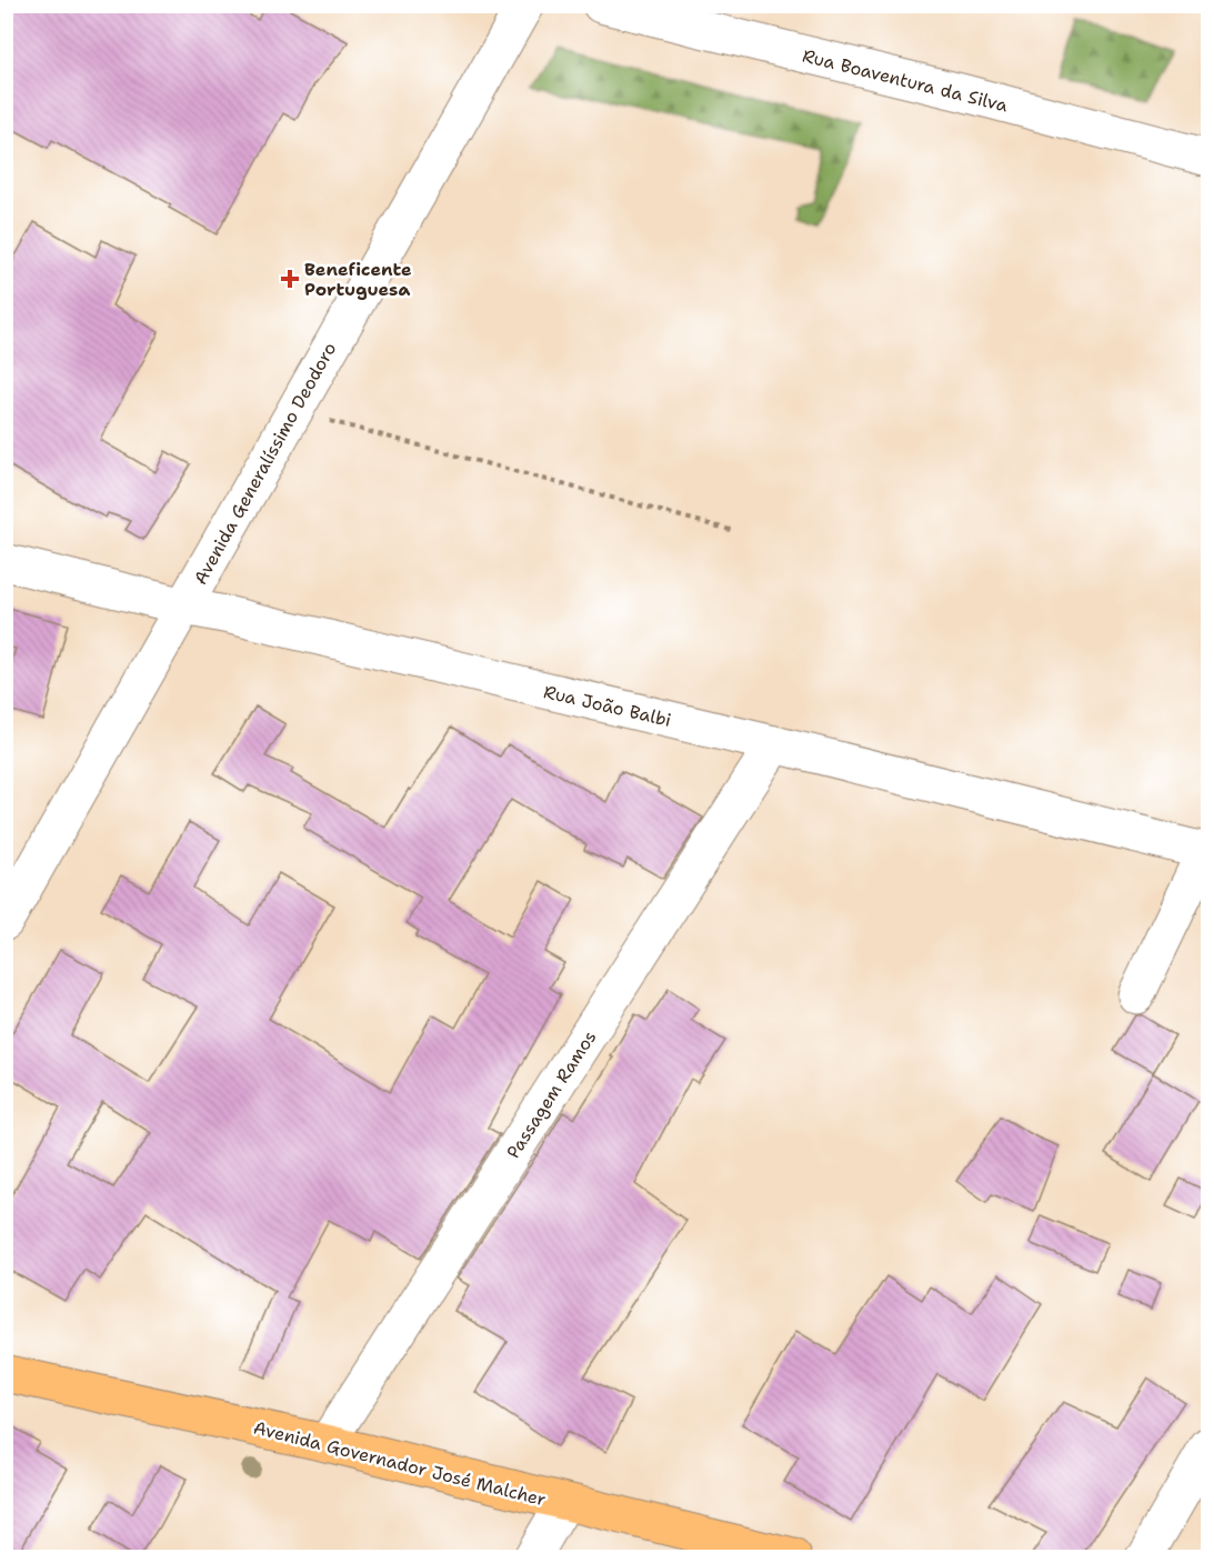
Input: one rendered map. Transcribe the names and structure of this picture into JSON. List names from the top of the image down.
{
  "streets": {
    "main road": ["Avenida Governador José Malcher"],
    "street": [
      "Rua Boaventura da Silva",
      "Avenida Generalíssimo Deodoro",
      "Rua João Balbi",
      "Passagem Ramos"
    ]
  },
  "crossings": [
    ["Avenida Generalíssimo Deodoro", "Rua João Balbi"],
    ["Rua João Balbi", "Passagem Ramos"],
    ["Passagem Ramos", "Avenida Governador José Malcher"]
  ],
  "places": {
    "health": ["Beneficente Portuguesa"]
  }
}
